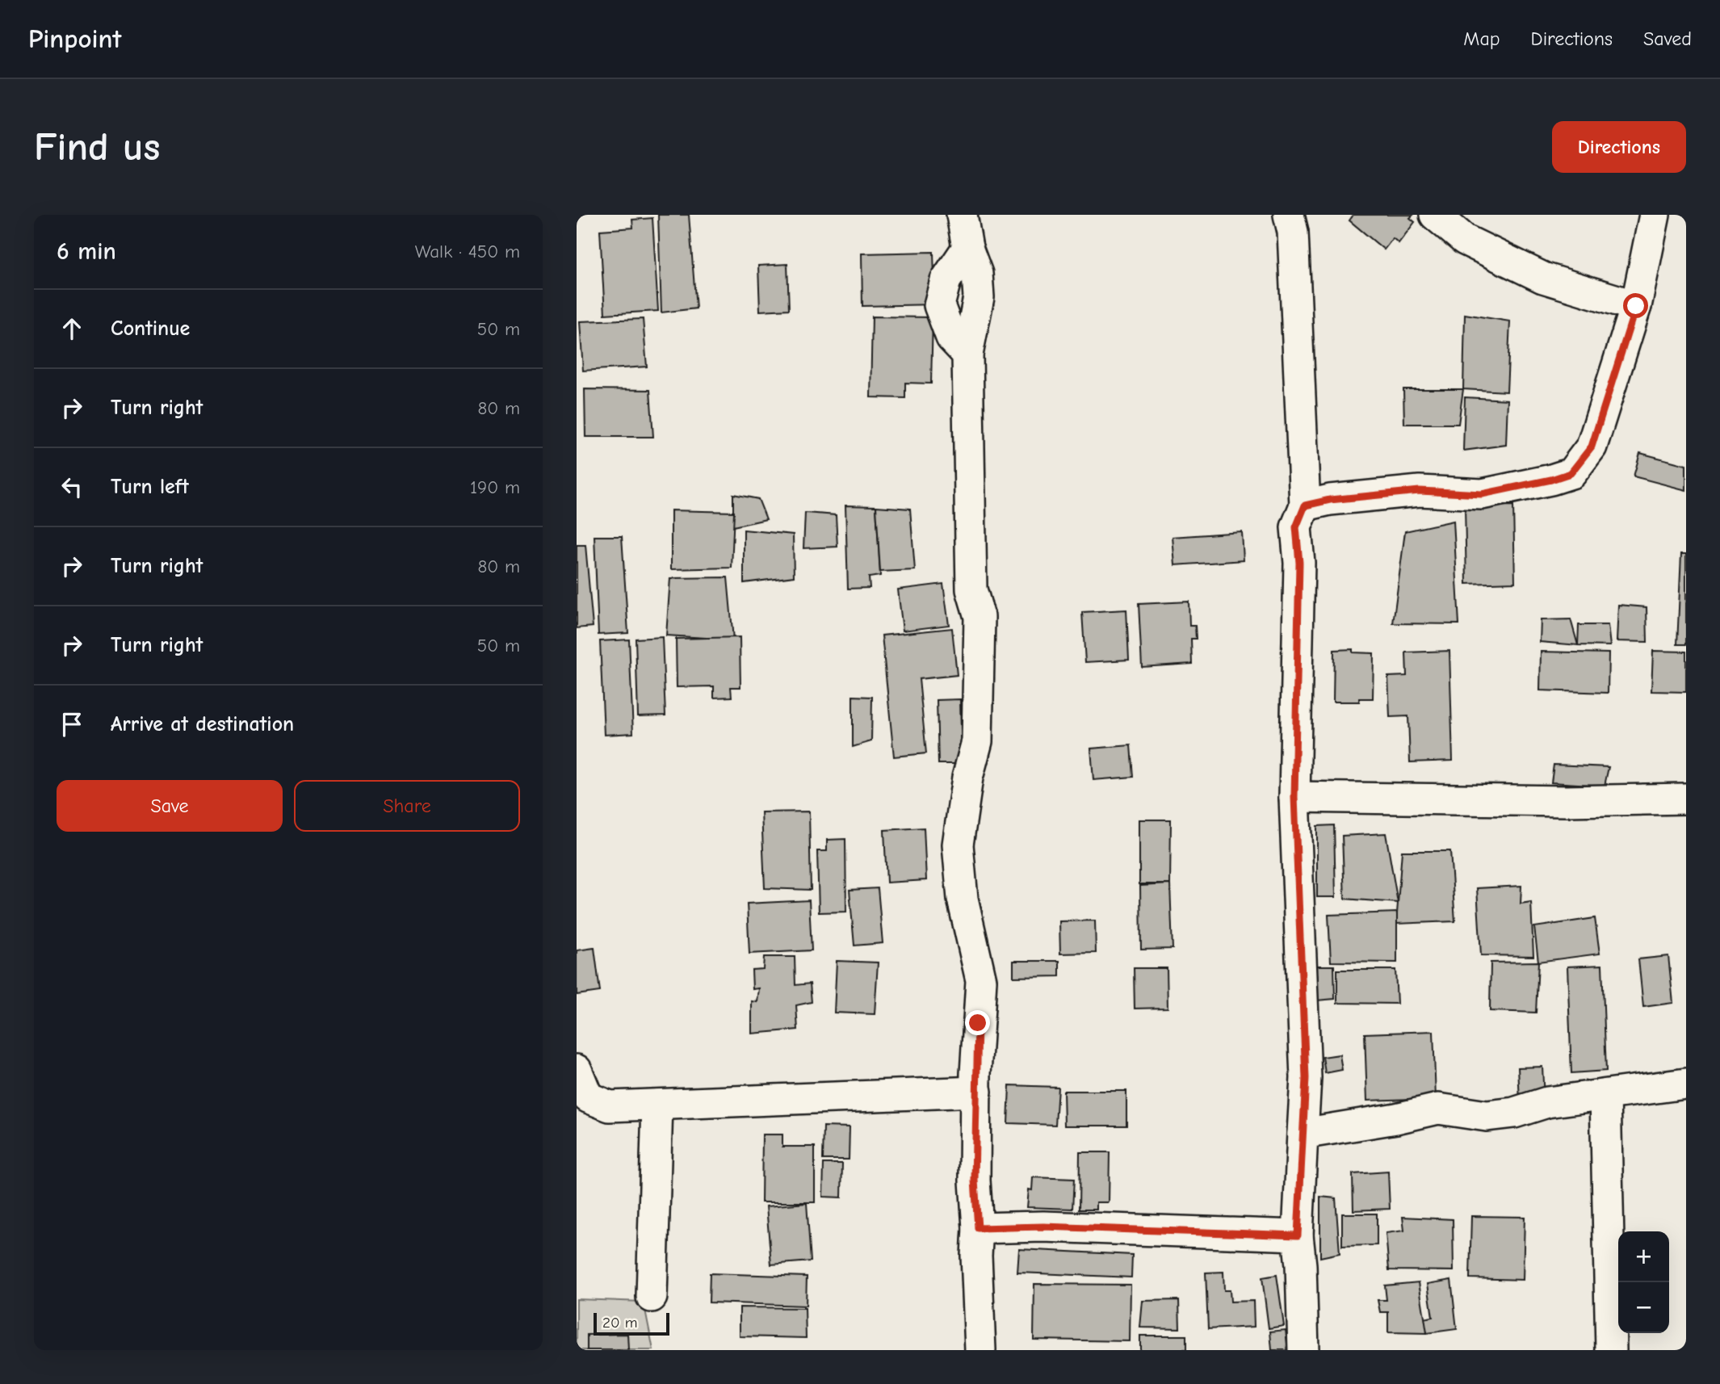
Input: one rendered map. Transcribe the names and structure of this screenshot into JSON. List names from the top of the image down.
{
  "scale_bar": "20 m",
  "page": {
    "header": "Pinpoint",
    "nav": ["Map", "Directions", "Saved"],
    "buttons": [
      "Directions",
      ["Save", "Share"]
    ],
    "title": "Find us",
    "heading": ["6 min", "Walk · 450 m"],
    "list": [
      ["Continue", "50 m"],
      ["Turn right", "80 m"],
      ["Turn left", "190 m"],
      ["Turn right", "80 m"],
      ["Turn right", "50 m"],
      "Arrive at destination"
    ],
    "map_buttons": ["+", "−"],
    "scale": "20 m"
  }
}
